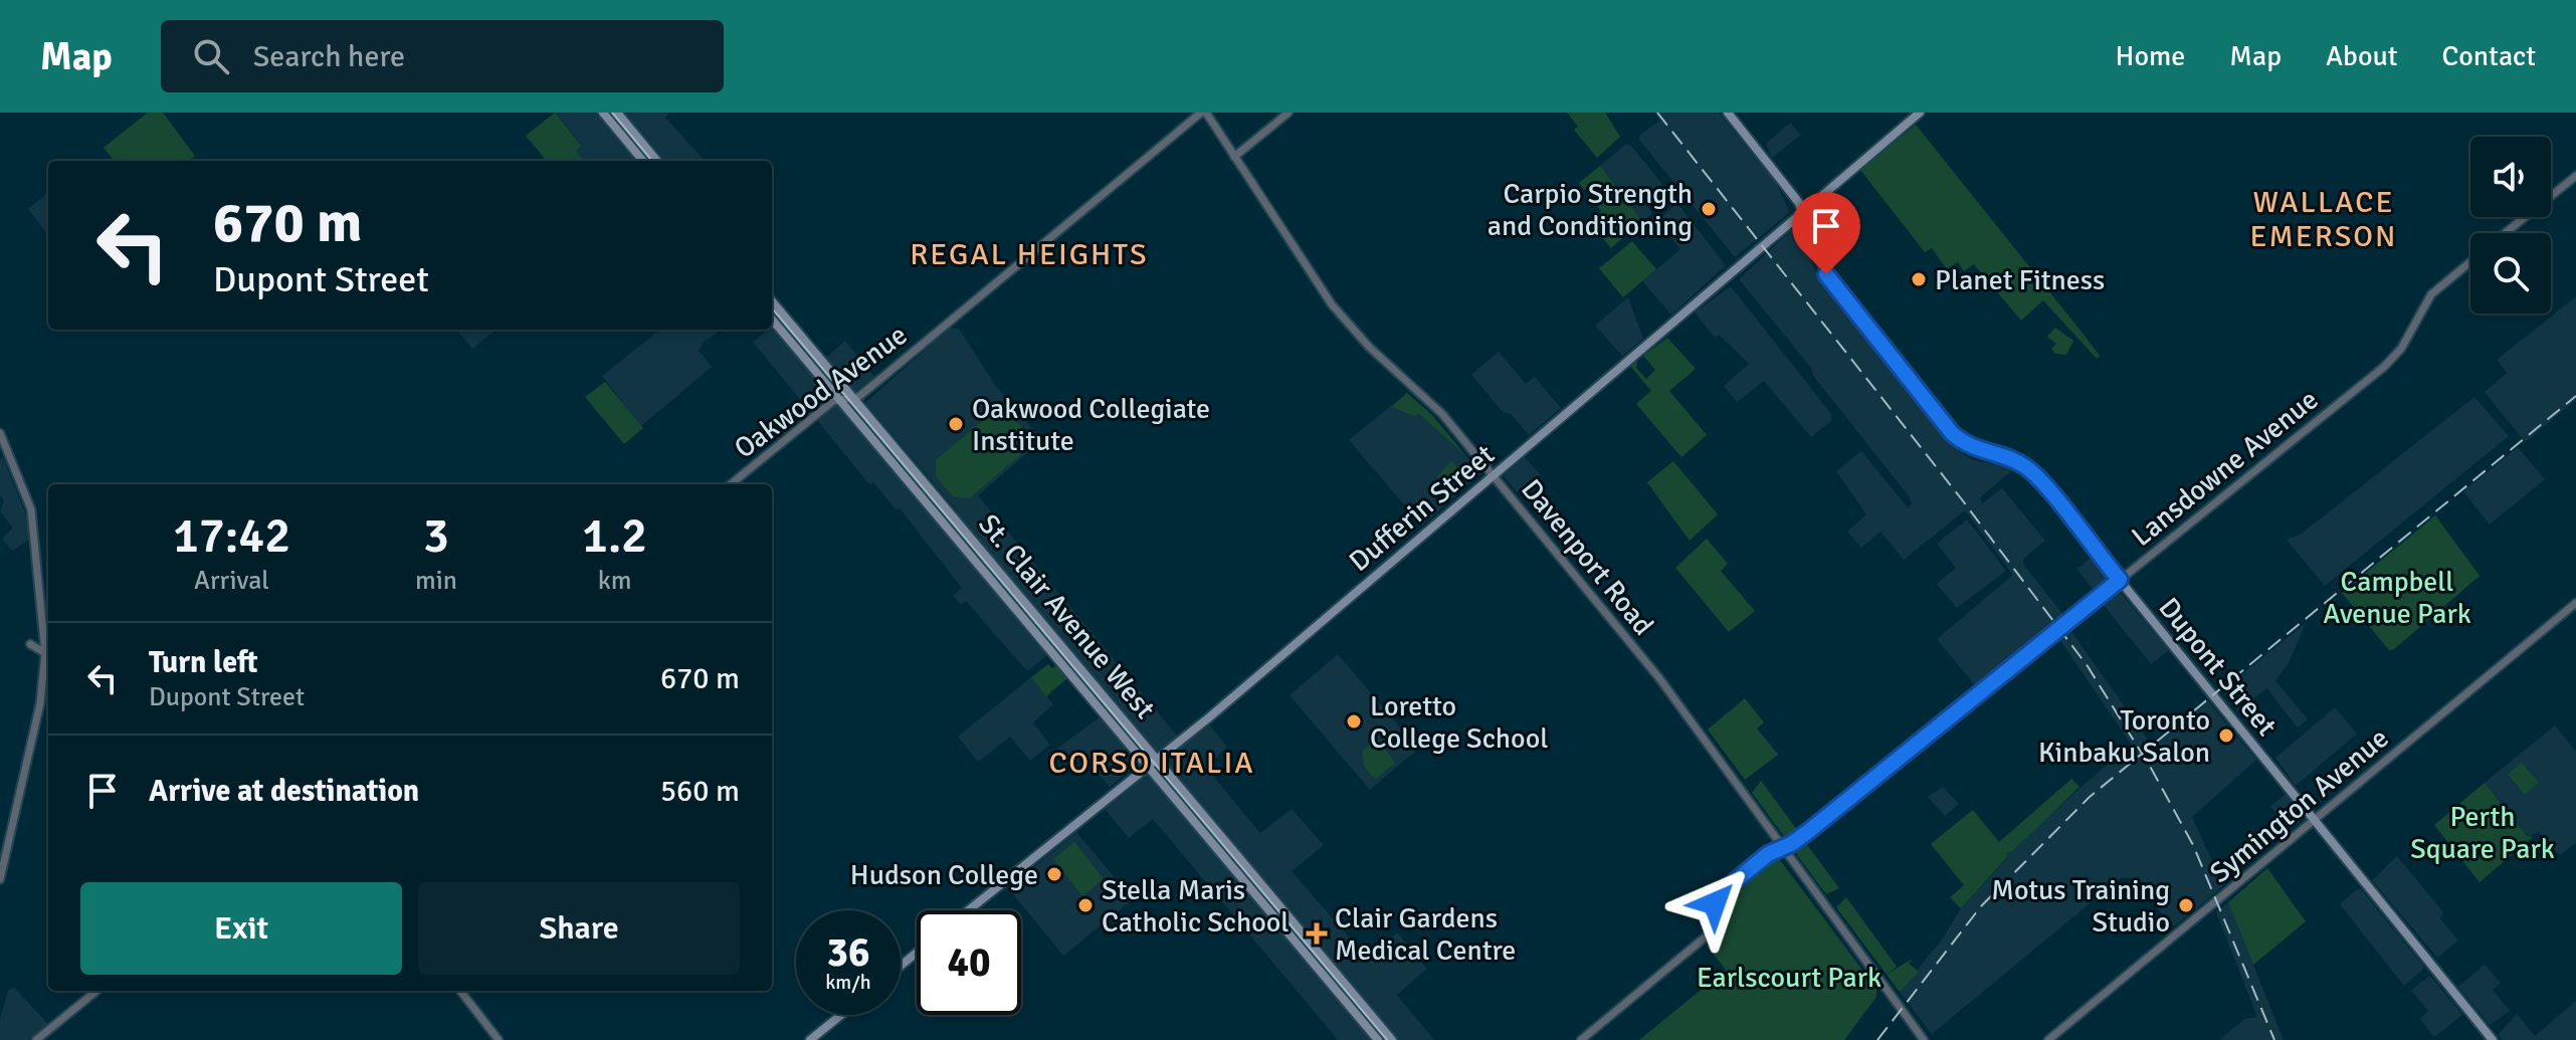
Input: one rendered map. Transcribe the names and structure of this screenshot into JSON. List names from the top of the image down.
{
  "streets": {
    "main road": ["Dufferin Street", "St. Clair Avenue West", "Dupont Street"],
    "street": [
      "Oakwood Avenue",
      "Lansdowne Avenue",
      "Davenport Road",
      "Symington Avenue"
    ]
  },
  "crossings": [
    ["Oakwood Avenue", "Davenport Road"],
    ["Oakwood Avenue", "St. Clair Avenue West"],
    ["Lansdowne Avenue", "Davenport Road"],
    ["Lansdowne Avenue", "Dupont Street"],
    ["Dufferin Street", "Davenport Road"],
    ["Dufferin Street", "St. Clair Avenue West"],
    ["Dufferin Street", "Dupont Street"],
    ["Dupont Street", "Symington Avenue"]
  ],
  "districts": ["WALLACE EMERSON", "REGAL HEIGHTS", "CORSO ITALIA"],
  "parks": ["Campbell Avenue Park", "Perth Square Park", "Earlscourt Park"],
  "places": {
    "other": [
      "Carpio Strength and Conditioning",
      "Planet Fitness",
      "Oakwood Collegiate Institute",
      "Loretto College School",
      "Toronto Kinbaku Salon",
      "Hudson College",
      "Stella Maris Catholic School",
      "Motus Training Studio"
    ],
    "health": ["Clair Gardens Medical Centre"]
  },
  "page": {
    "header": "Map",
    "search": "Search here",
    "nav": [
      "Home",
      "Map",
      "About",
      "Contact"
    ],
    "turn": ["670 m", "Dupont Street"],
    "eta": [
      "17:42",
      "Arrival",
      "3",
      "min",
      "1.2",
      "km"
    ],
    "list": [
      {
        "name": "Turn left",
        "note": "Dupont Street",
        "value": "670 m"
      },
      {
        "name": "Arrive at destination",
        "value": "560 m"
      }
    ],
    "buttons": ["Exit", "Share"],
    "speed": "36 km/h",
    "limit": "40"
  }
}
